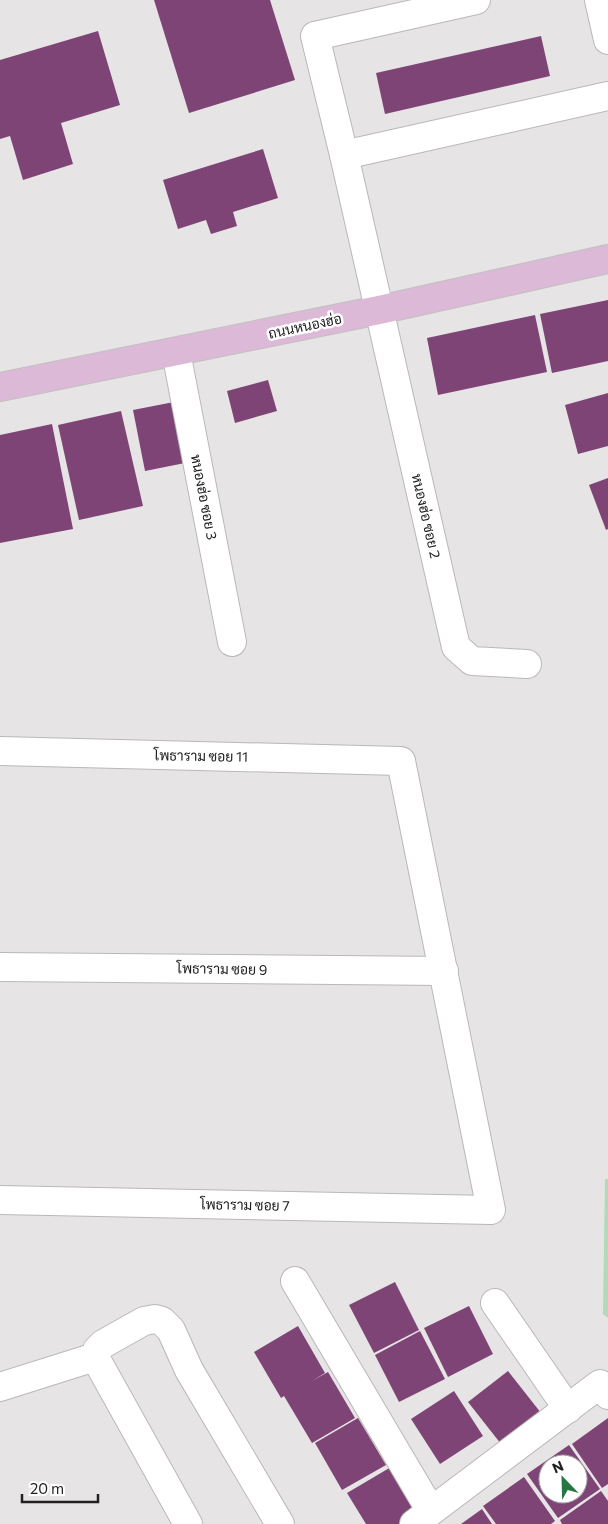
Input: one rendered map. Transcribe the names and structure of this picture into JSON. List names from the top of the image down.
{
  "streets": {
    "main road": ["ถนนหนองฮ่อ"],
    "street": [
      "หนองฮ่อ ซอย 3",
      "หนองฮ่อ ซอย 2",
      "โพธาราม ซอย 11",
      "โพธาราม ซอย 9",
      "โพธาราม ซอย 7"
    ]
  },
  "crossings": [
    ["ถนนหนองฮ่อ", "หนองฮ่อ ซอย 3"],
    ["ถนนหนองฮ่อ", "หนองฮ่อ ซอย 2"],
    ["โพธาราม ซอย 11", "โพธาราม ซอย 9"],
    ["โพธาราม ซอย 11", "โพธาราม ซอย 7"],
    ["โพธาราม ซอย 9", "โพธาราม ซอย 7"]
  ],
  "scale_bar": "20 m",
  "north": "top left"
}
